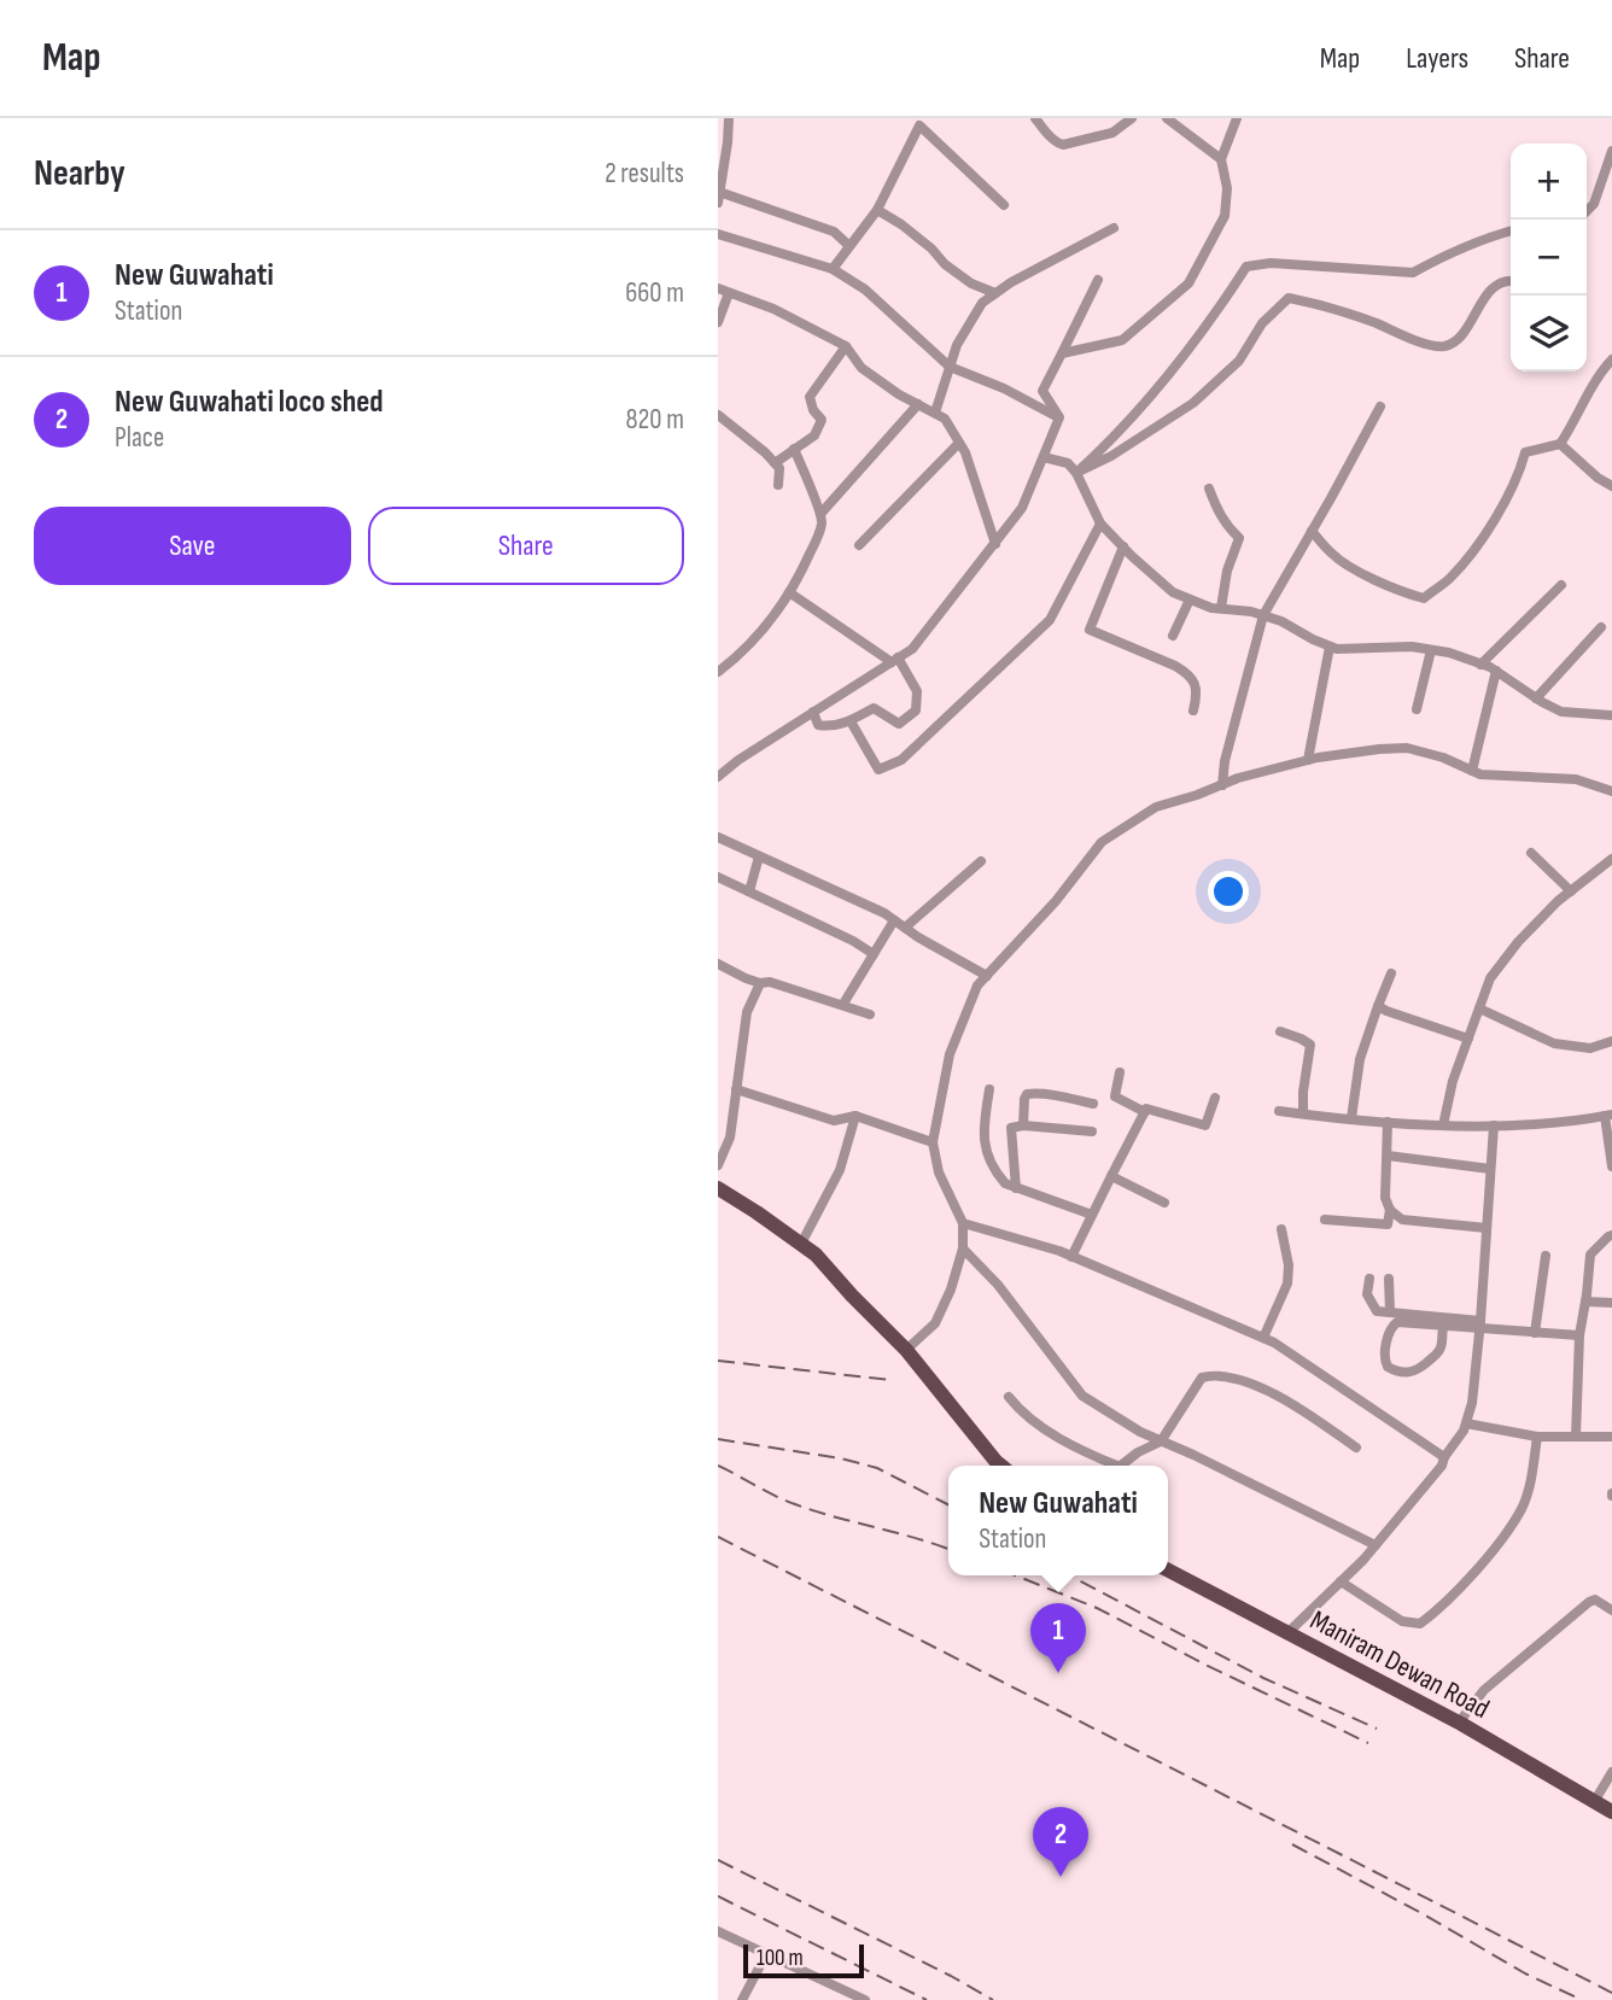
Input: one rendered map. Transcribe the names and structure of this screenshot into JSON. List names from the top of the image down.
{
  "streets": {
    "main road": ["Maniram Dewan Road"]
  },
  "scale_bar": "100 m",
  "page": {
    "header": "Map",
    "nav": ["Map", "Layers", "Share"],
    "heading": ["Nearby", "2 results"],
    "map_buttons": ["+", "−"],
    "list": [
      {
        "mark": "1",
        "name": "New Guwahati",
        "note": "Station",
        "value": "660 m"
      },
      {
        "mark": "2",
        "name": "New Guwahati loco shed",
        "note": "Place",
        "value": "820 m"
      }
    ],
    "buttons": ["Save", "Share"],
    "popup": ["New Guwahati", "Station"],
    "pins": ["1", "2"],
    "scale": "100 m"
  }
}
